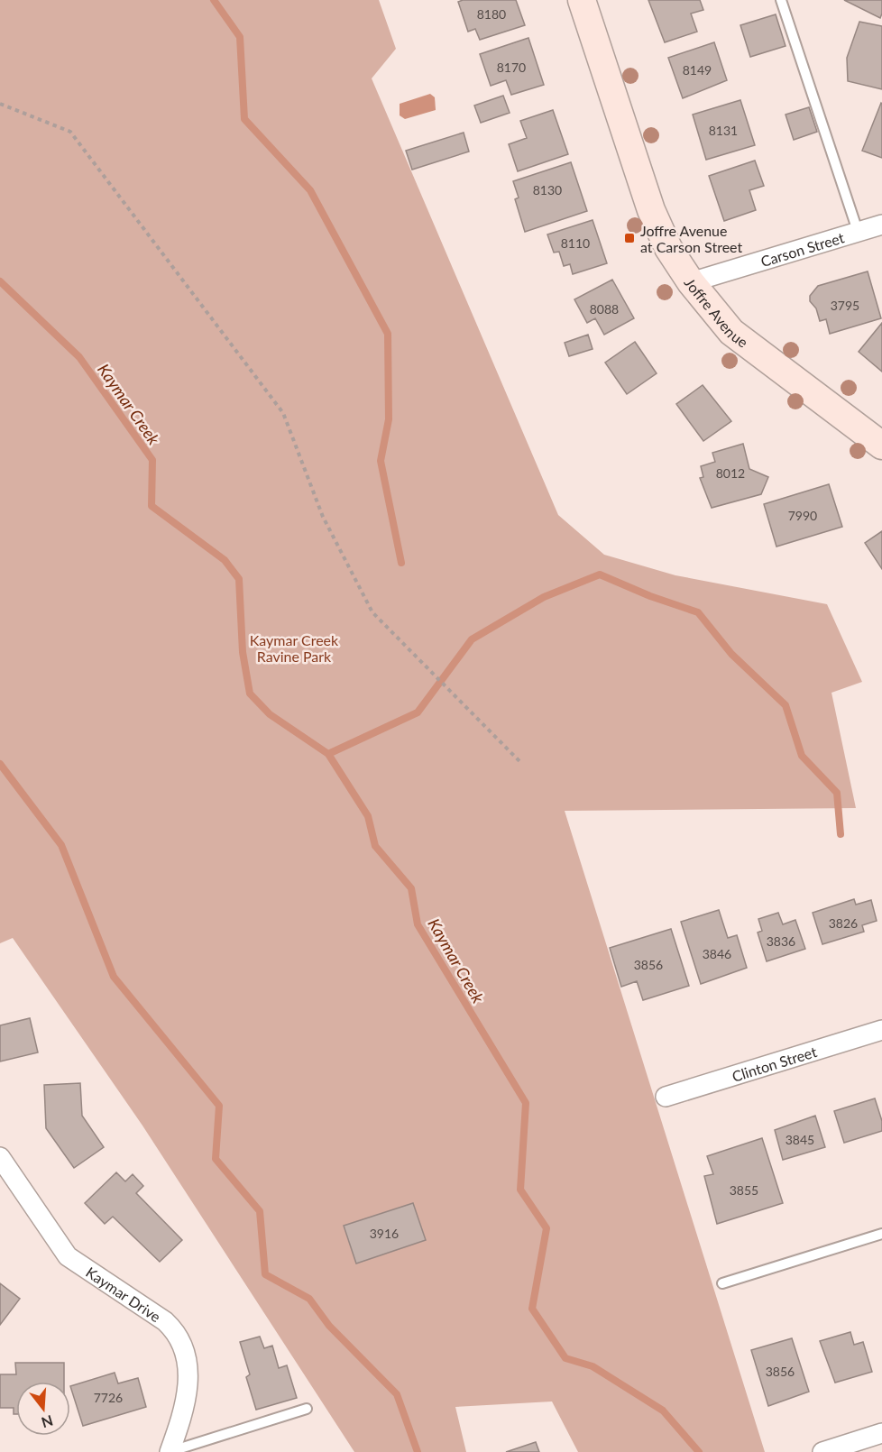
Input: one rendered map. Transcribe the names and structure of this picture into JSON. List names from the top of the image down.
{
  "streets": {
    "street": [
      "Carson Street",
      "Joffre Avenue",
      "Clinton Street",
      "Kaymar Drive"
    ]
  },
  "crossings": [
    ["Carson Street", "Joffre Avenue"]
  ],
  "water": ["Kaymar Creek"],
  "parks": ["Kaymar Creek Ravine Park"],
  "places": {
    "transit": ["Joffre Avenue at Carson Street"]
  },
  "house_numbers": [
    "8180",
    "8170",
    "8149",
    "8131",
    "8130",
    "8110",
    "3795",
    "8088",
    "8012",
    "7990",
    "3826",
    "3836",
    "3846",
    "3856",
    "3845",
    "3855",
    "3916",
    "3856",
    "7726"
  ],
  "north": "bottom"
}
